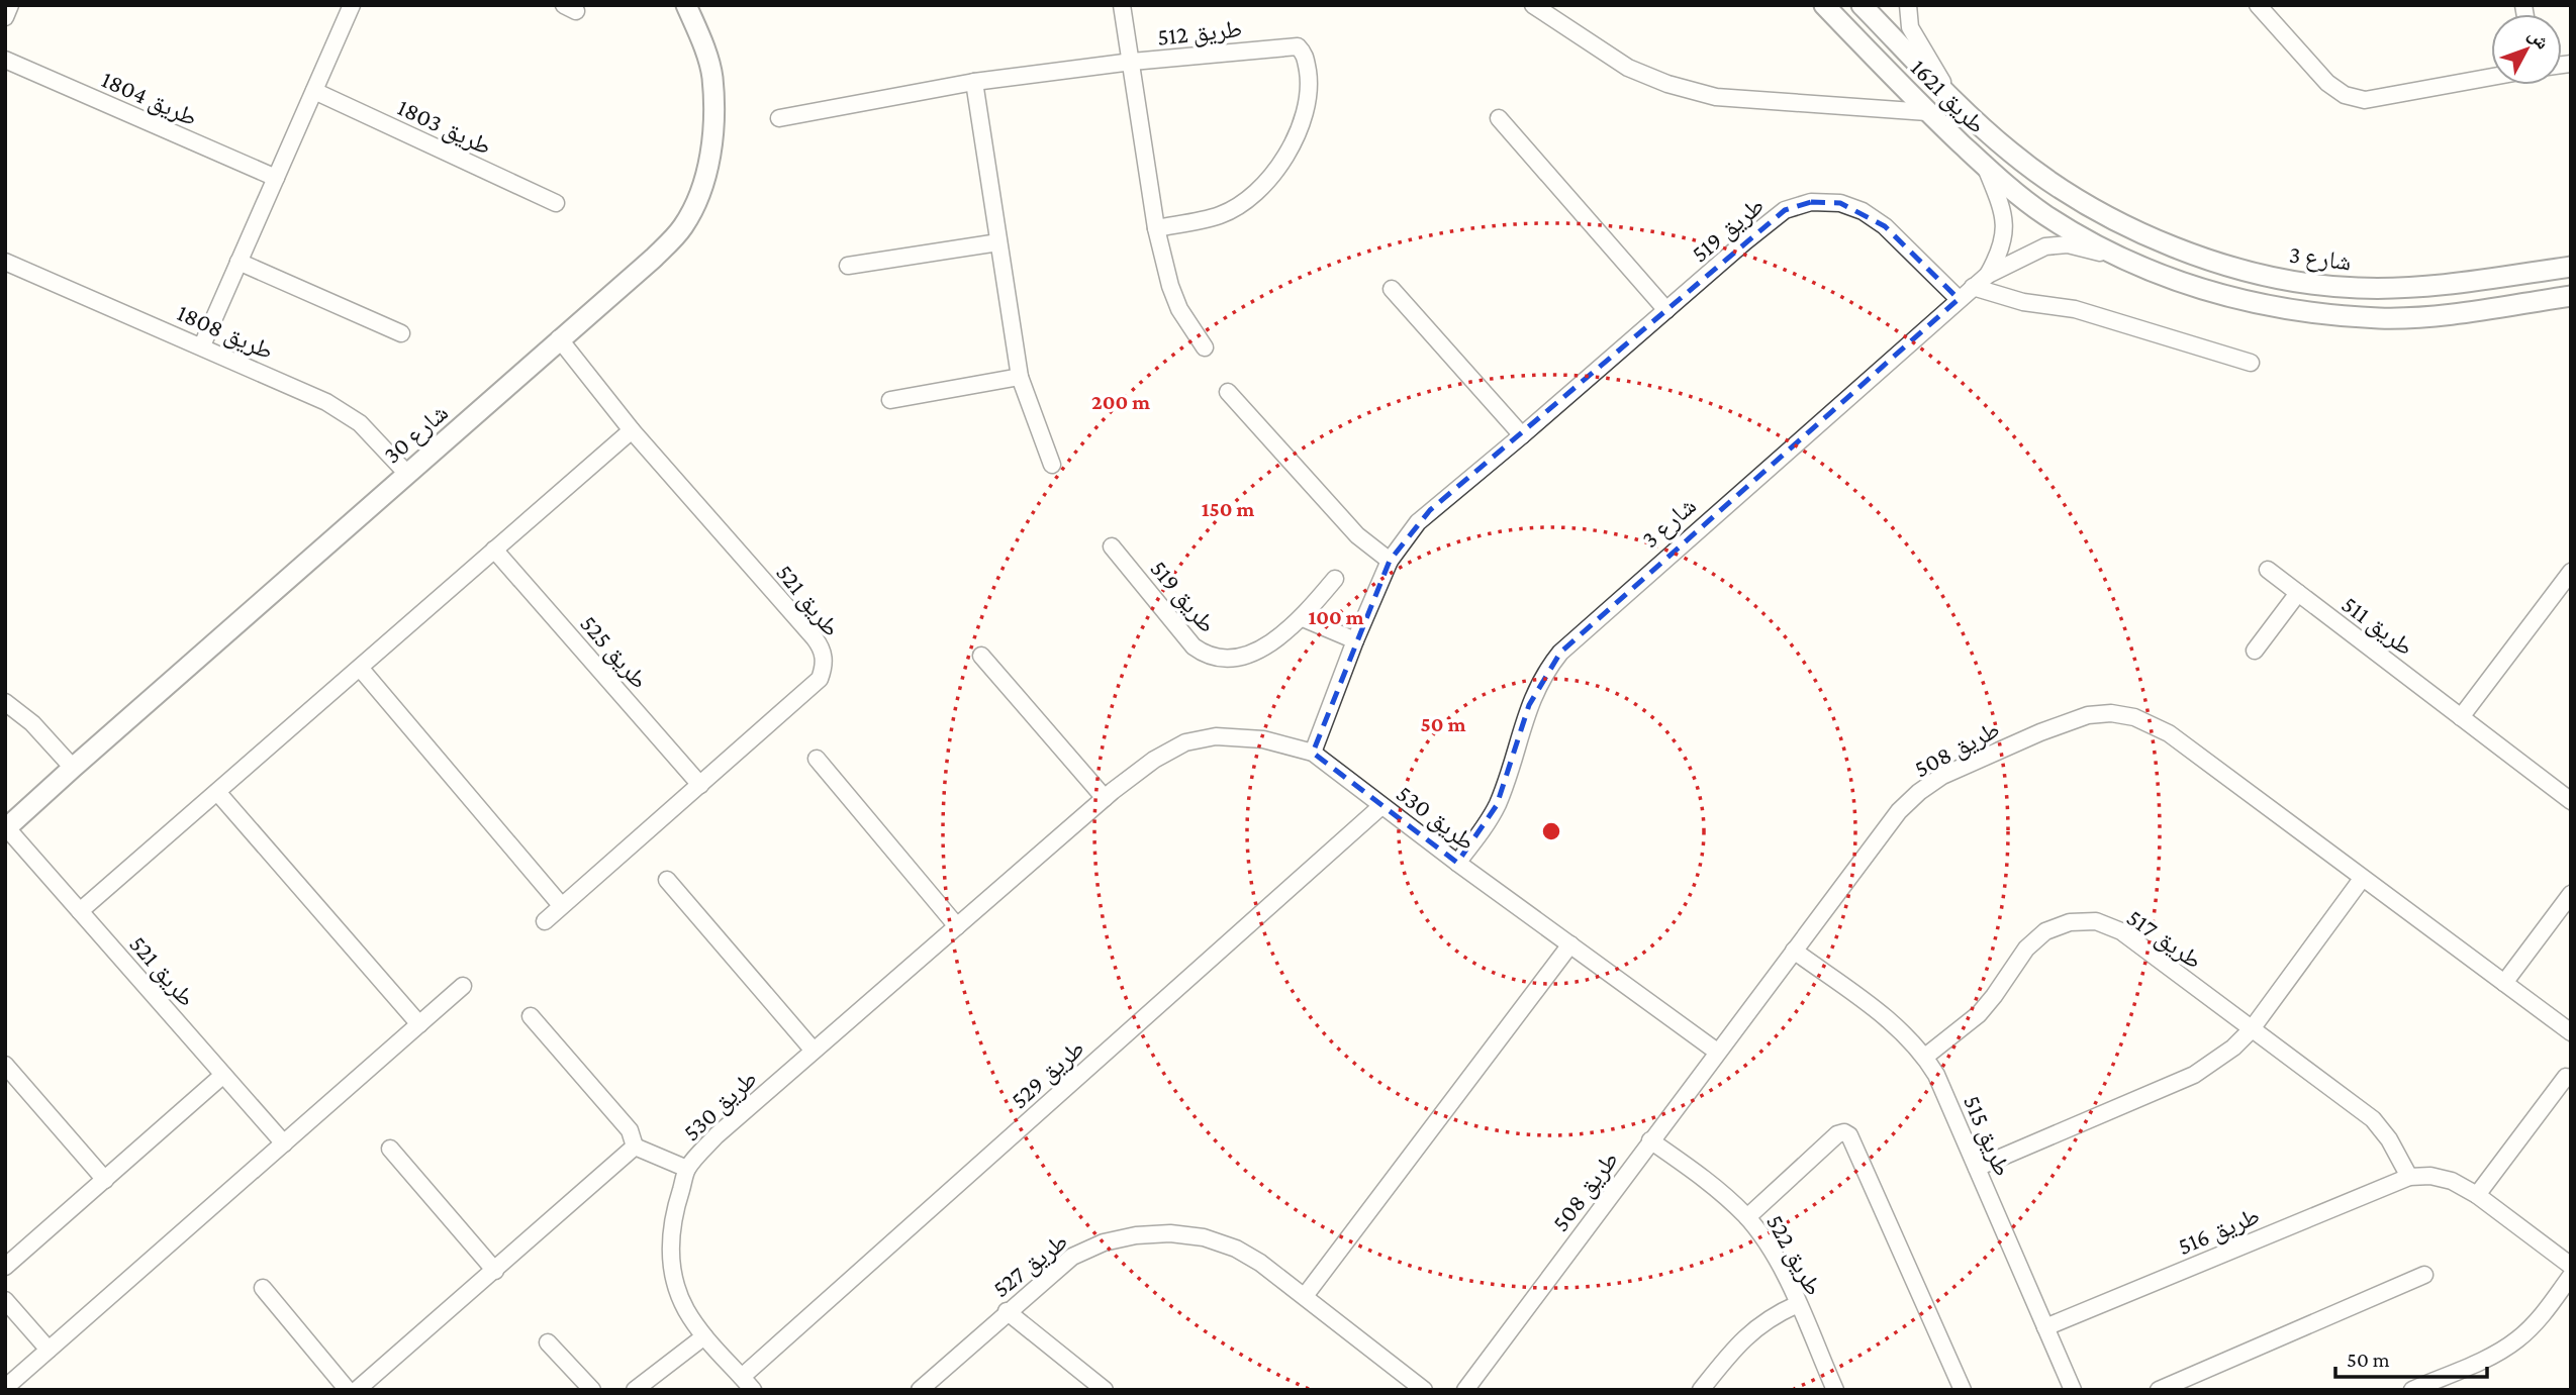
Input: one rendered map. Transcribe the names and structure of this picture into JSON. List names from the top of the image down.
{
  "streets": {
    "street": [
      "طريق 512",
      "طريق 1621",
      "طريق 1804",
      "طريق 1803",
      "طريق 519",
      "شارع 3",
      "طريق 1808",
      "شارع 30",
      "طريق 521",
      "طريق 511",
      "طريق 525",
      "طريق 508",
      "طريق 530",
      "طريق 517",
      "طريق 529",
      "طريق 515",
      "طريق 516",
      "طريق 522",
      "طريق 527"
    ]
  },
  "crossings": [
    ["طريق 1621", "شارع 3"],
    ["طريق 519", "شارع 3"],
    ["طريق 519", "طريق 530"],
    ["شارع 3", "طريق 530"],
    ["طريق 1808", "شارع 30"],
    ["شارع 30", "طريق 521"],
    ["طريق 521", "طريق 525"],
    ["طريق 508", "طريق 530"],
    ["طريق 508", "طريق 515"],
    ["طريق 508", "طريق 522"],
    ["طريق 530", "طريق 529"],
    ["طريق 517", "طريق 515"],
    ["طريق 515", "طريق 516"]
  ],
  "scale_bar": "50 m",
  "north": "top right",
  "rings": [
    "200 m",
    "150 m",
    "100 m",
    "50 m"
  ]
}
